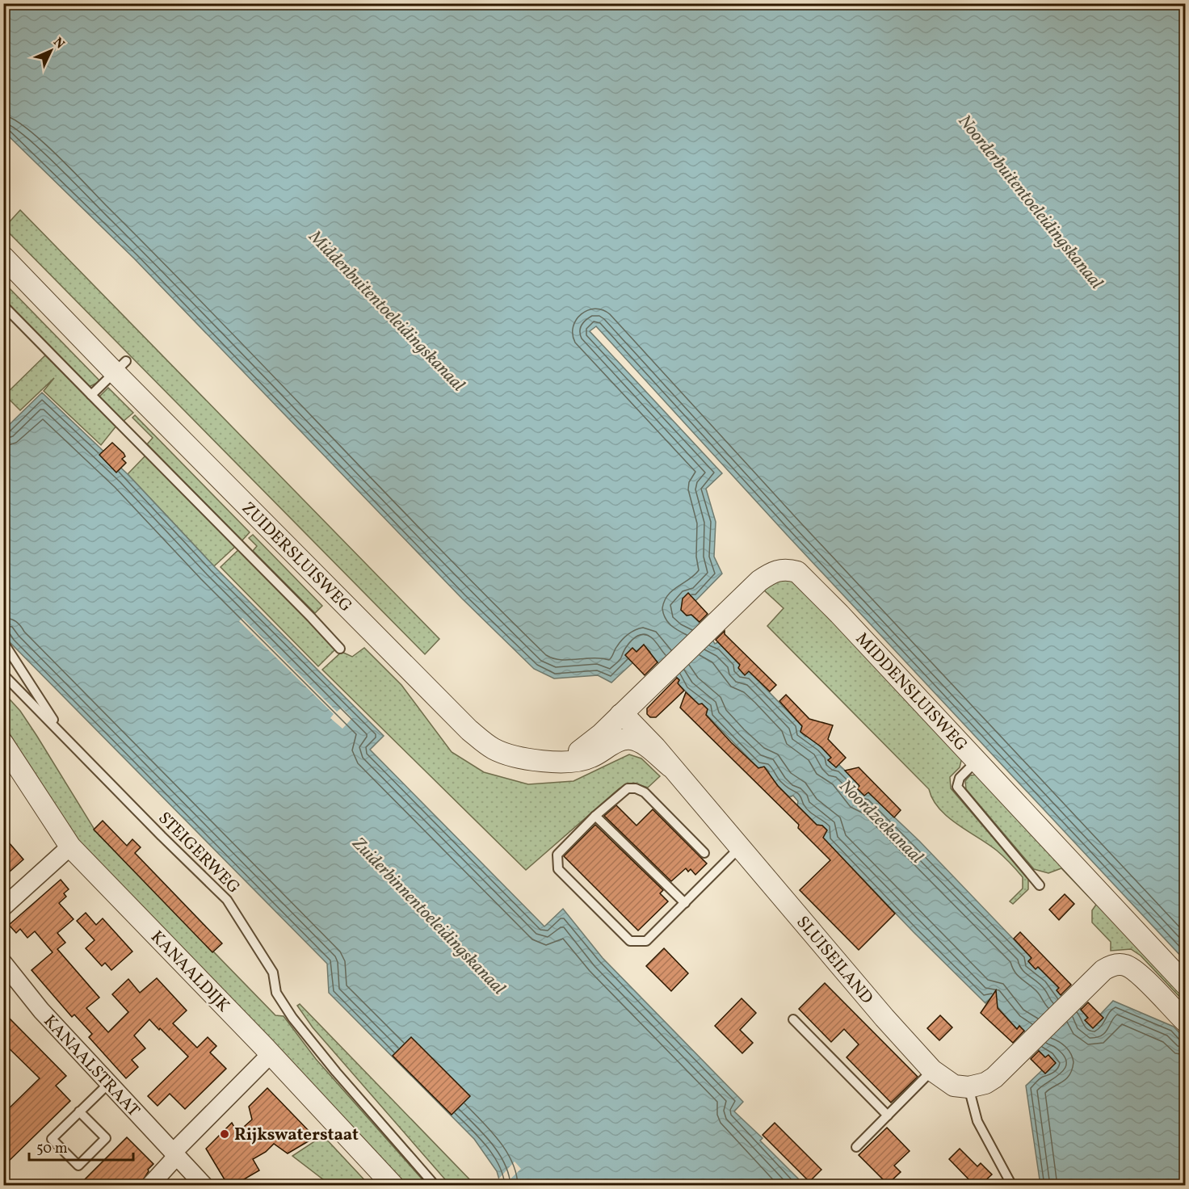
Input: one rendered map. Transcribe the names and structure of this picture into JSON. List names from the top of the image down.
{
  "streets": {
    "street": [
      "ZUIDERSLUISWEG",
      "MIDDENSLUISWEG",
      "SLUISEILAND",
      "KANAALDIJK",
      "KANAALSTRAAT"
    ],
    "lane": ["STEIGERWEG"]
  },
  "crossings": [
    ["MIDDENSLUISWEG", "SLUISEILAND"]
  ],
  "water": [
    "Noorderbuitentoeleidingskanaal",
    "Middenbuitentoeleidingskanaal",
    "Noordzeekanaal",
    "Zuiderbinnentoeleidingskanaal"
  ],
  "places": ["Rijkswaterstaat"],
  "scale_bar": "50 m",
  "north": "top right"
}
